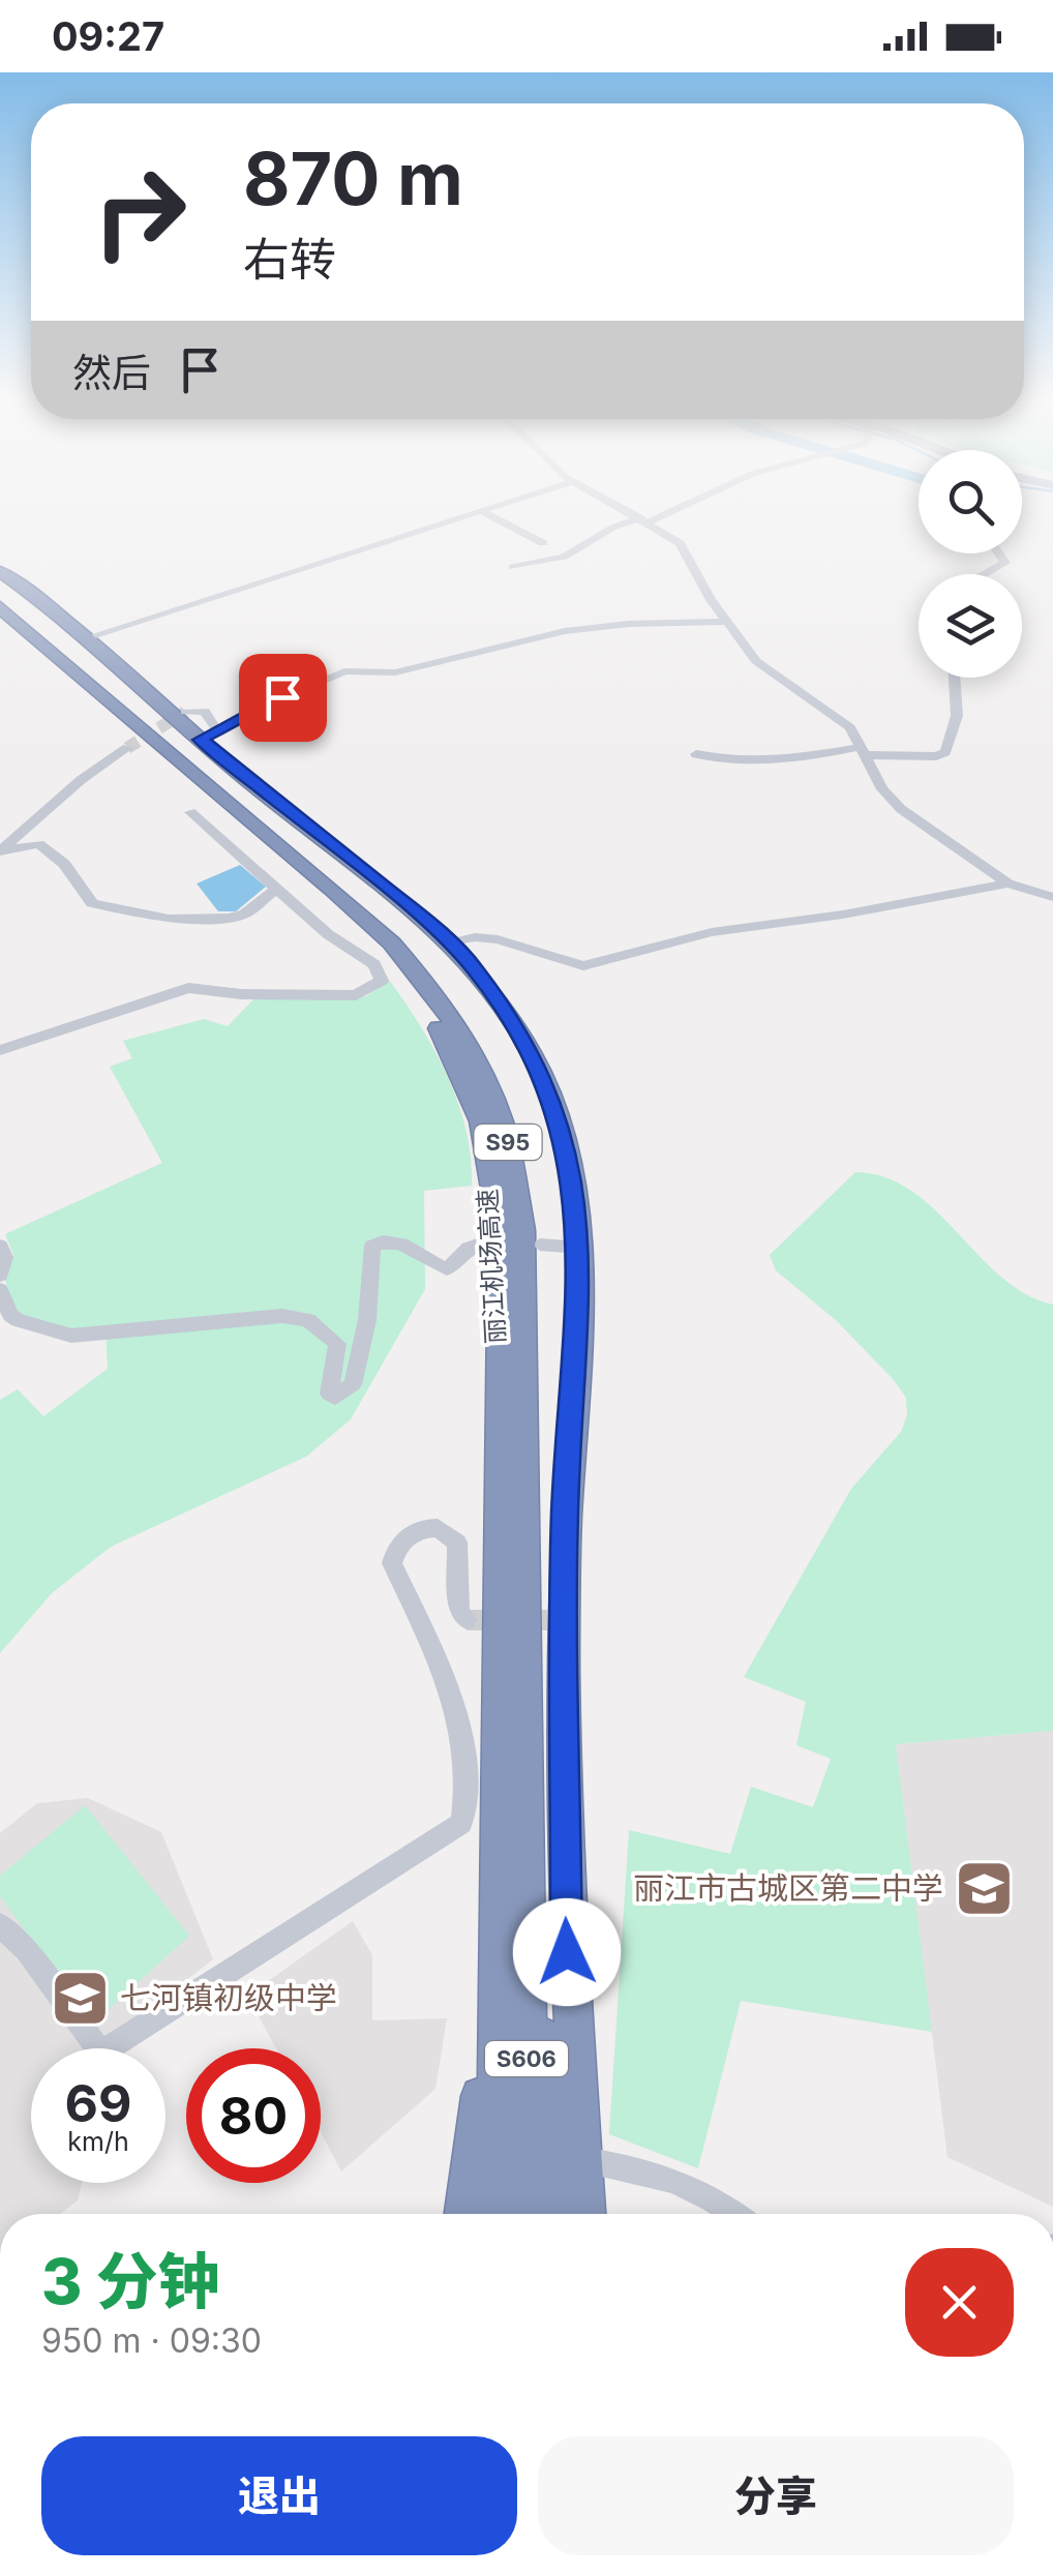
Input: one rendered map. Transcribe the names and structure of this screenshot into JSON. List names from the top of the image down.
{
  "streets": {
    "highway": ["S95", "丽江机场高速", "S606"]
  },
  "crossings": [
    ["丽江机场高速", "S606"]
  ],
  "places": {
    "school or university": ["丽江市古城区第二中学", "七河镇初级中学"]
  },
  "page": {
    "status": "09:27",
    "turn": ["870 m", "右转"],
    "then": "然后",
    "speed": "69 km/h",
    "limit": "80",
    "heading": ["3 分钟", "950 m · 09:30"],
    "buttons": ["退出", "分享"]
  }
}
